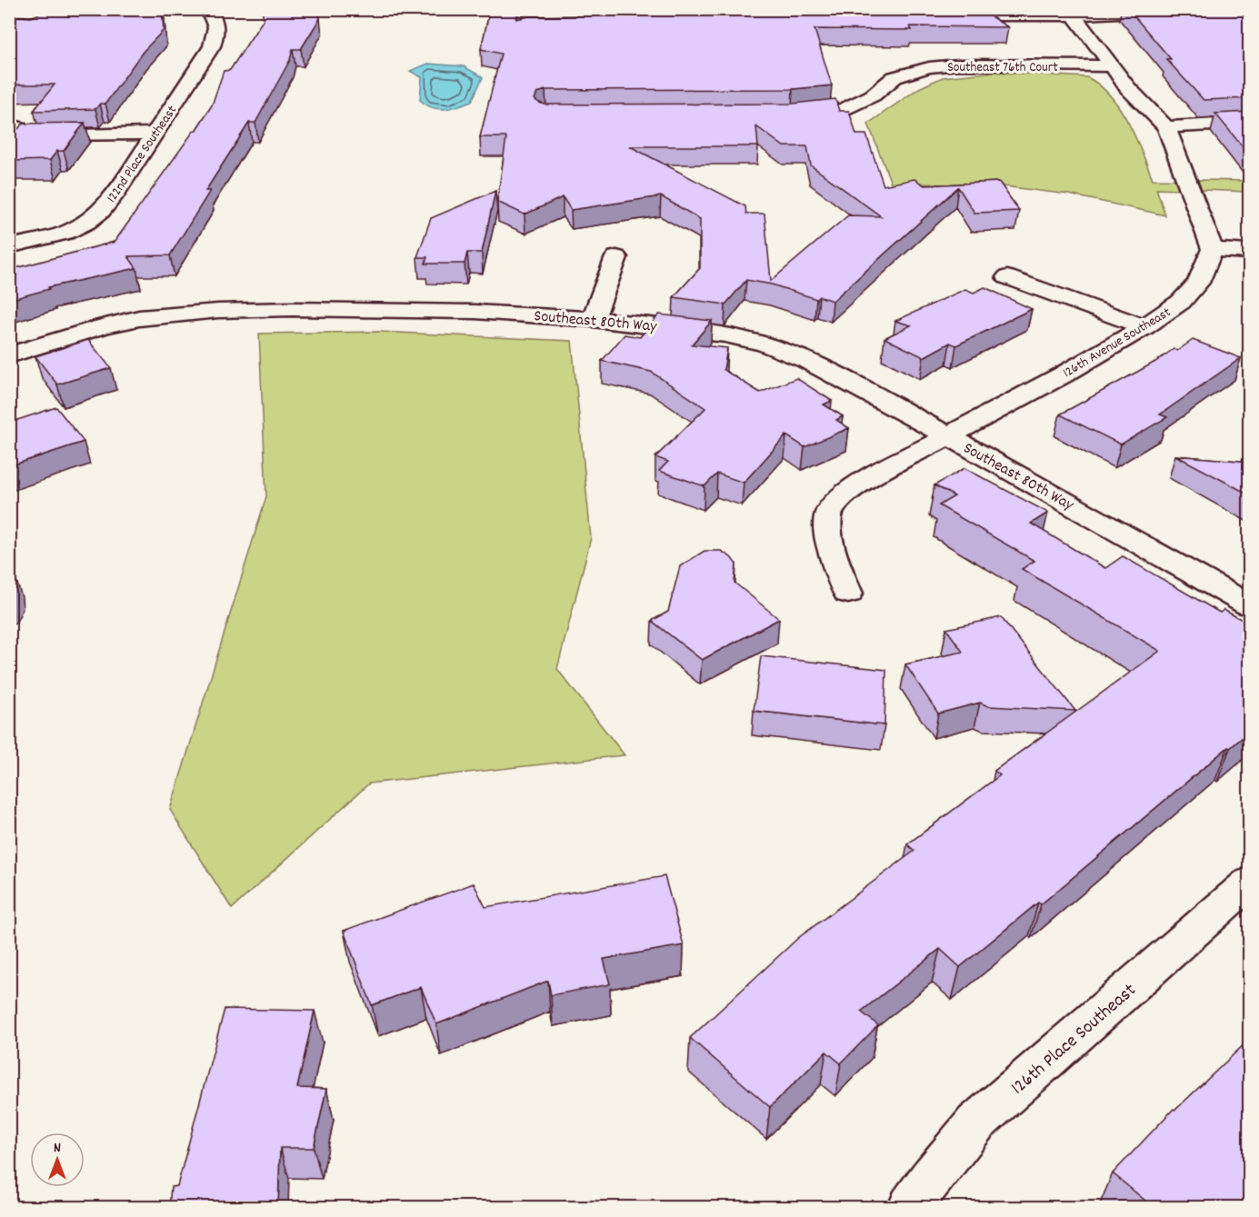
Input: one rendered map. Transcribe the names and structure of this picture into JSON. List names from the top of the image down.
{
  "streets": {
    "street": [
      "Southeast 76th Court",
      "122nd Place Southeast",
      "Southeast 80th Way",
      "126th Avenue Southeast",
      "126th Place Southeast"
    ]
  },
  "crossings": [
    ["Southeast 80th Way", "126th Avenue Southeast"]
  ],
  "north": "top"
}
